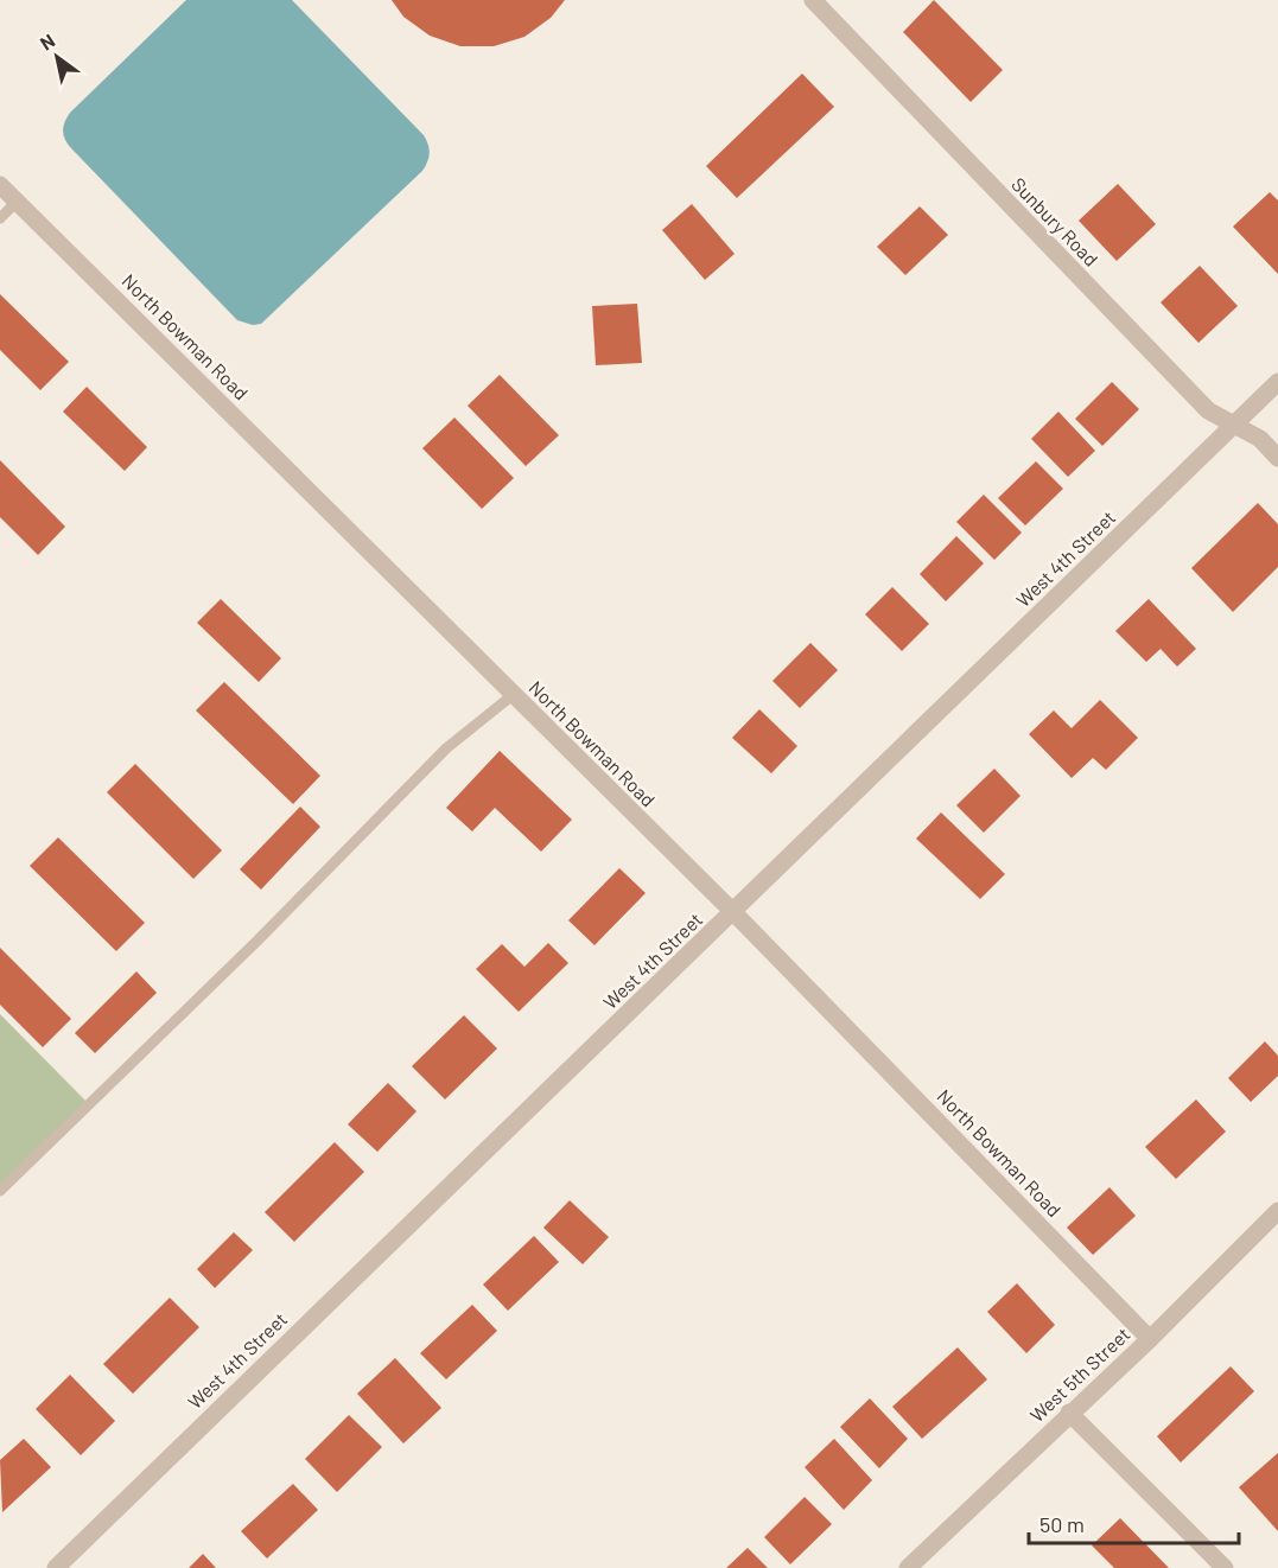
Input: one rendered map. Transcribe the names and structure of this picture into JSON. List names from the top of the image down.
{
  "streets": {
    "street": [
      "Sunbury Road",
      "North Bowman Road",
      "West 4th Street",
      "West 5th Street"
    ]
  },
  "crossings": [
    ["Sunbury Road", "West 4th Street"],
    ["North Bowman Road", "West 4th Street"],
    ["North Bowman Road", "West 5th Street"]
  ],
  "scale_bar": "50 m",
  "north": "top left"
}
